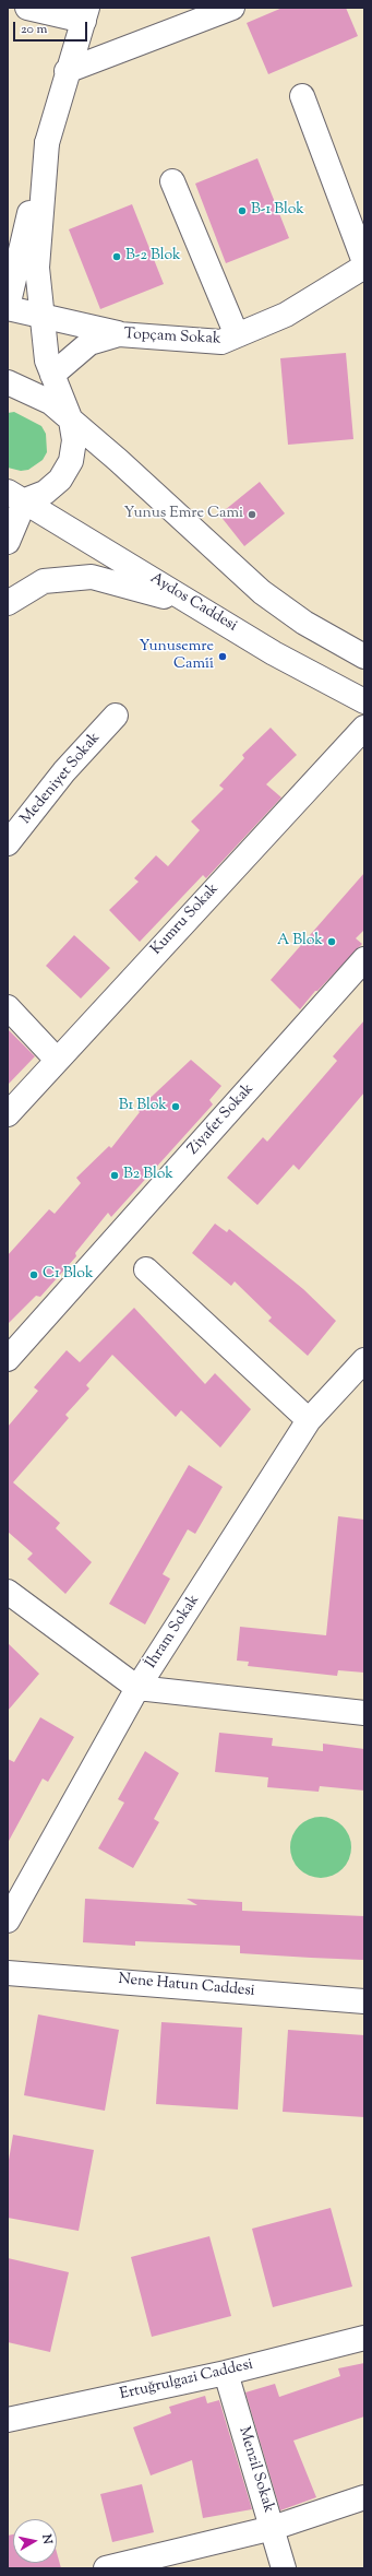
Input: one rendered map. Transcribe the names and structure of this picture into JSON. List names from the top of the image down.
{
  "streets": {
    "street": [
      "Topçam Sokak",
      "Aydos Caddesi",
      "Medeniyet Sokak",
      "Kumru Sokak",
      "Ziyafet Sokak",
      "İhram Sokak",
      "Nene Hatun Caddesi",
      "Ertuğrulgazi Caddesi",
      "Menzil Sokak"
    ]
  },
  "crossings": [
    ["Ertuğrulgazi Caddesi", "Menzil Sokak"]
  ],
  "places": [
    "B-1 Blok",
    "B-2 Blok",
    "Yunus Emre Cami",
    "Yunusemre Cami̇i̇",
    "A Blok",
    "B1 Blok",
    "B2 Blok",
    "C1 Blok"
  ],
  "scale_bar": "20 m",
  "north": "right"
}
